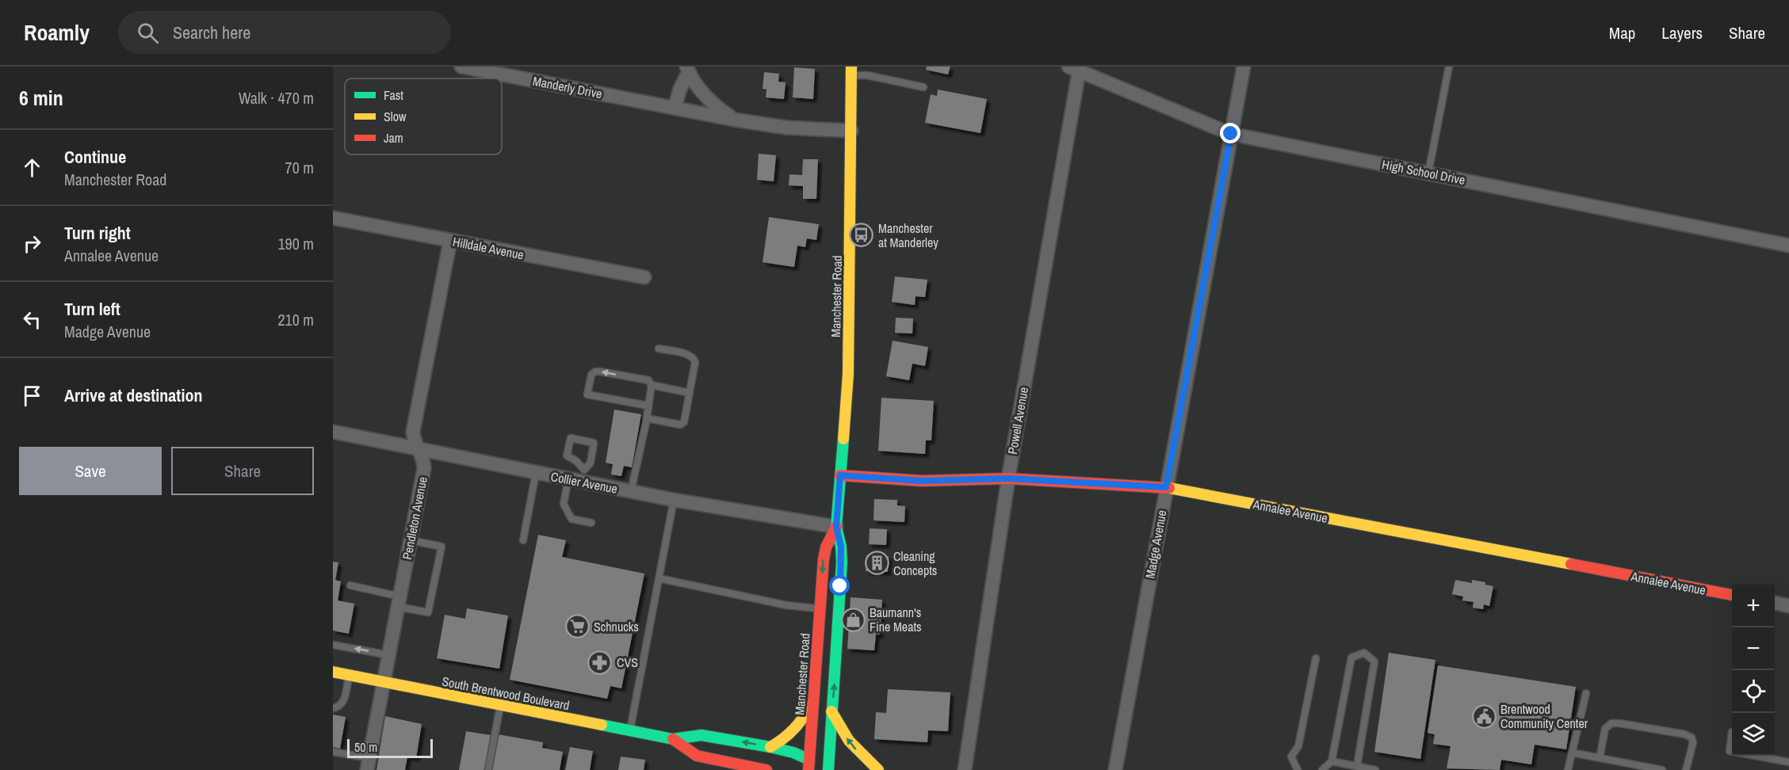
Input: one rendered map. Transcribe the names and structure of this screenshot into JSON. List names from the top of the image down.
{
  "streets": {
    "main road": ["Manchester Road", "Annalee Avenue", "South Brentwood Boulevard"],
    "street": [
      "Manderly Drive",
      "High School Drive",
      "Hilldale Avenue",
      "Powell Avenue",
      "Collier Avenue",
      "Pendleton Avenue",
      "Madge Avenue"
    ]
  },
  "crossings": [
    ["Manderly Drive", "Manchester Road"],
    ["High School Drive", "Powell Avenue"],
    ["High School Drive", "Madge Avenue"],
    ["Hilldale Avenue", "Pendleton Avenue"],
    ["Manchester Road", "Collier Avenue"],
    ["Manchester Road", "Annalee Avenue"],
    ["Manchester Road", "South Brentwood Boulevard"],
    ["Powell Avenue", "Annalee Avenue"],
    ["Collier Avenue", "Pendleton Avenue"],
    ["Annalee Avenue", "Madge Avenue"],
    ["Pendleton Avenue", "South Brentwood Boulevard"]
  ],
  "places": {
    "bus stop": ["Manchester at Manderley"],
    "building": ["Cleaning Concepts"],
    "shop": ["Baumann's Fine Meats"],
    "supermarket": ["Schnucks"],
    "pharmacy": ["CVS"],
    "public building": ["Brentwood Community Center"]
  },
  "legend": ["Fast", "Slow", "Jam"],
  "scale_bar": "50 m",
  "page": {
    "header": "Roamly",
    "search": "Search here",
    "nav": ["Map", "Layers", "Share"],
    "heading": ["6 min", "Walk · 470 m"],
    "list": [
      ["Continue", "Manchester Road", "70 m"],
      ["Turn right", "Annalee Avenue", "190 m"],
      ["Turn left", "Madge Avenue", "210 m"],
      "Arrive at destination"
    ],
    "buttons": ["Save", "Share"],
    "map_buttons": ["+", "−"],
    "scale": "50 m"
  }
}
